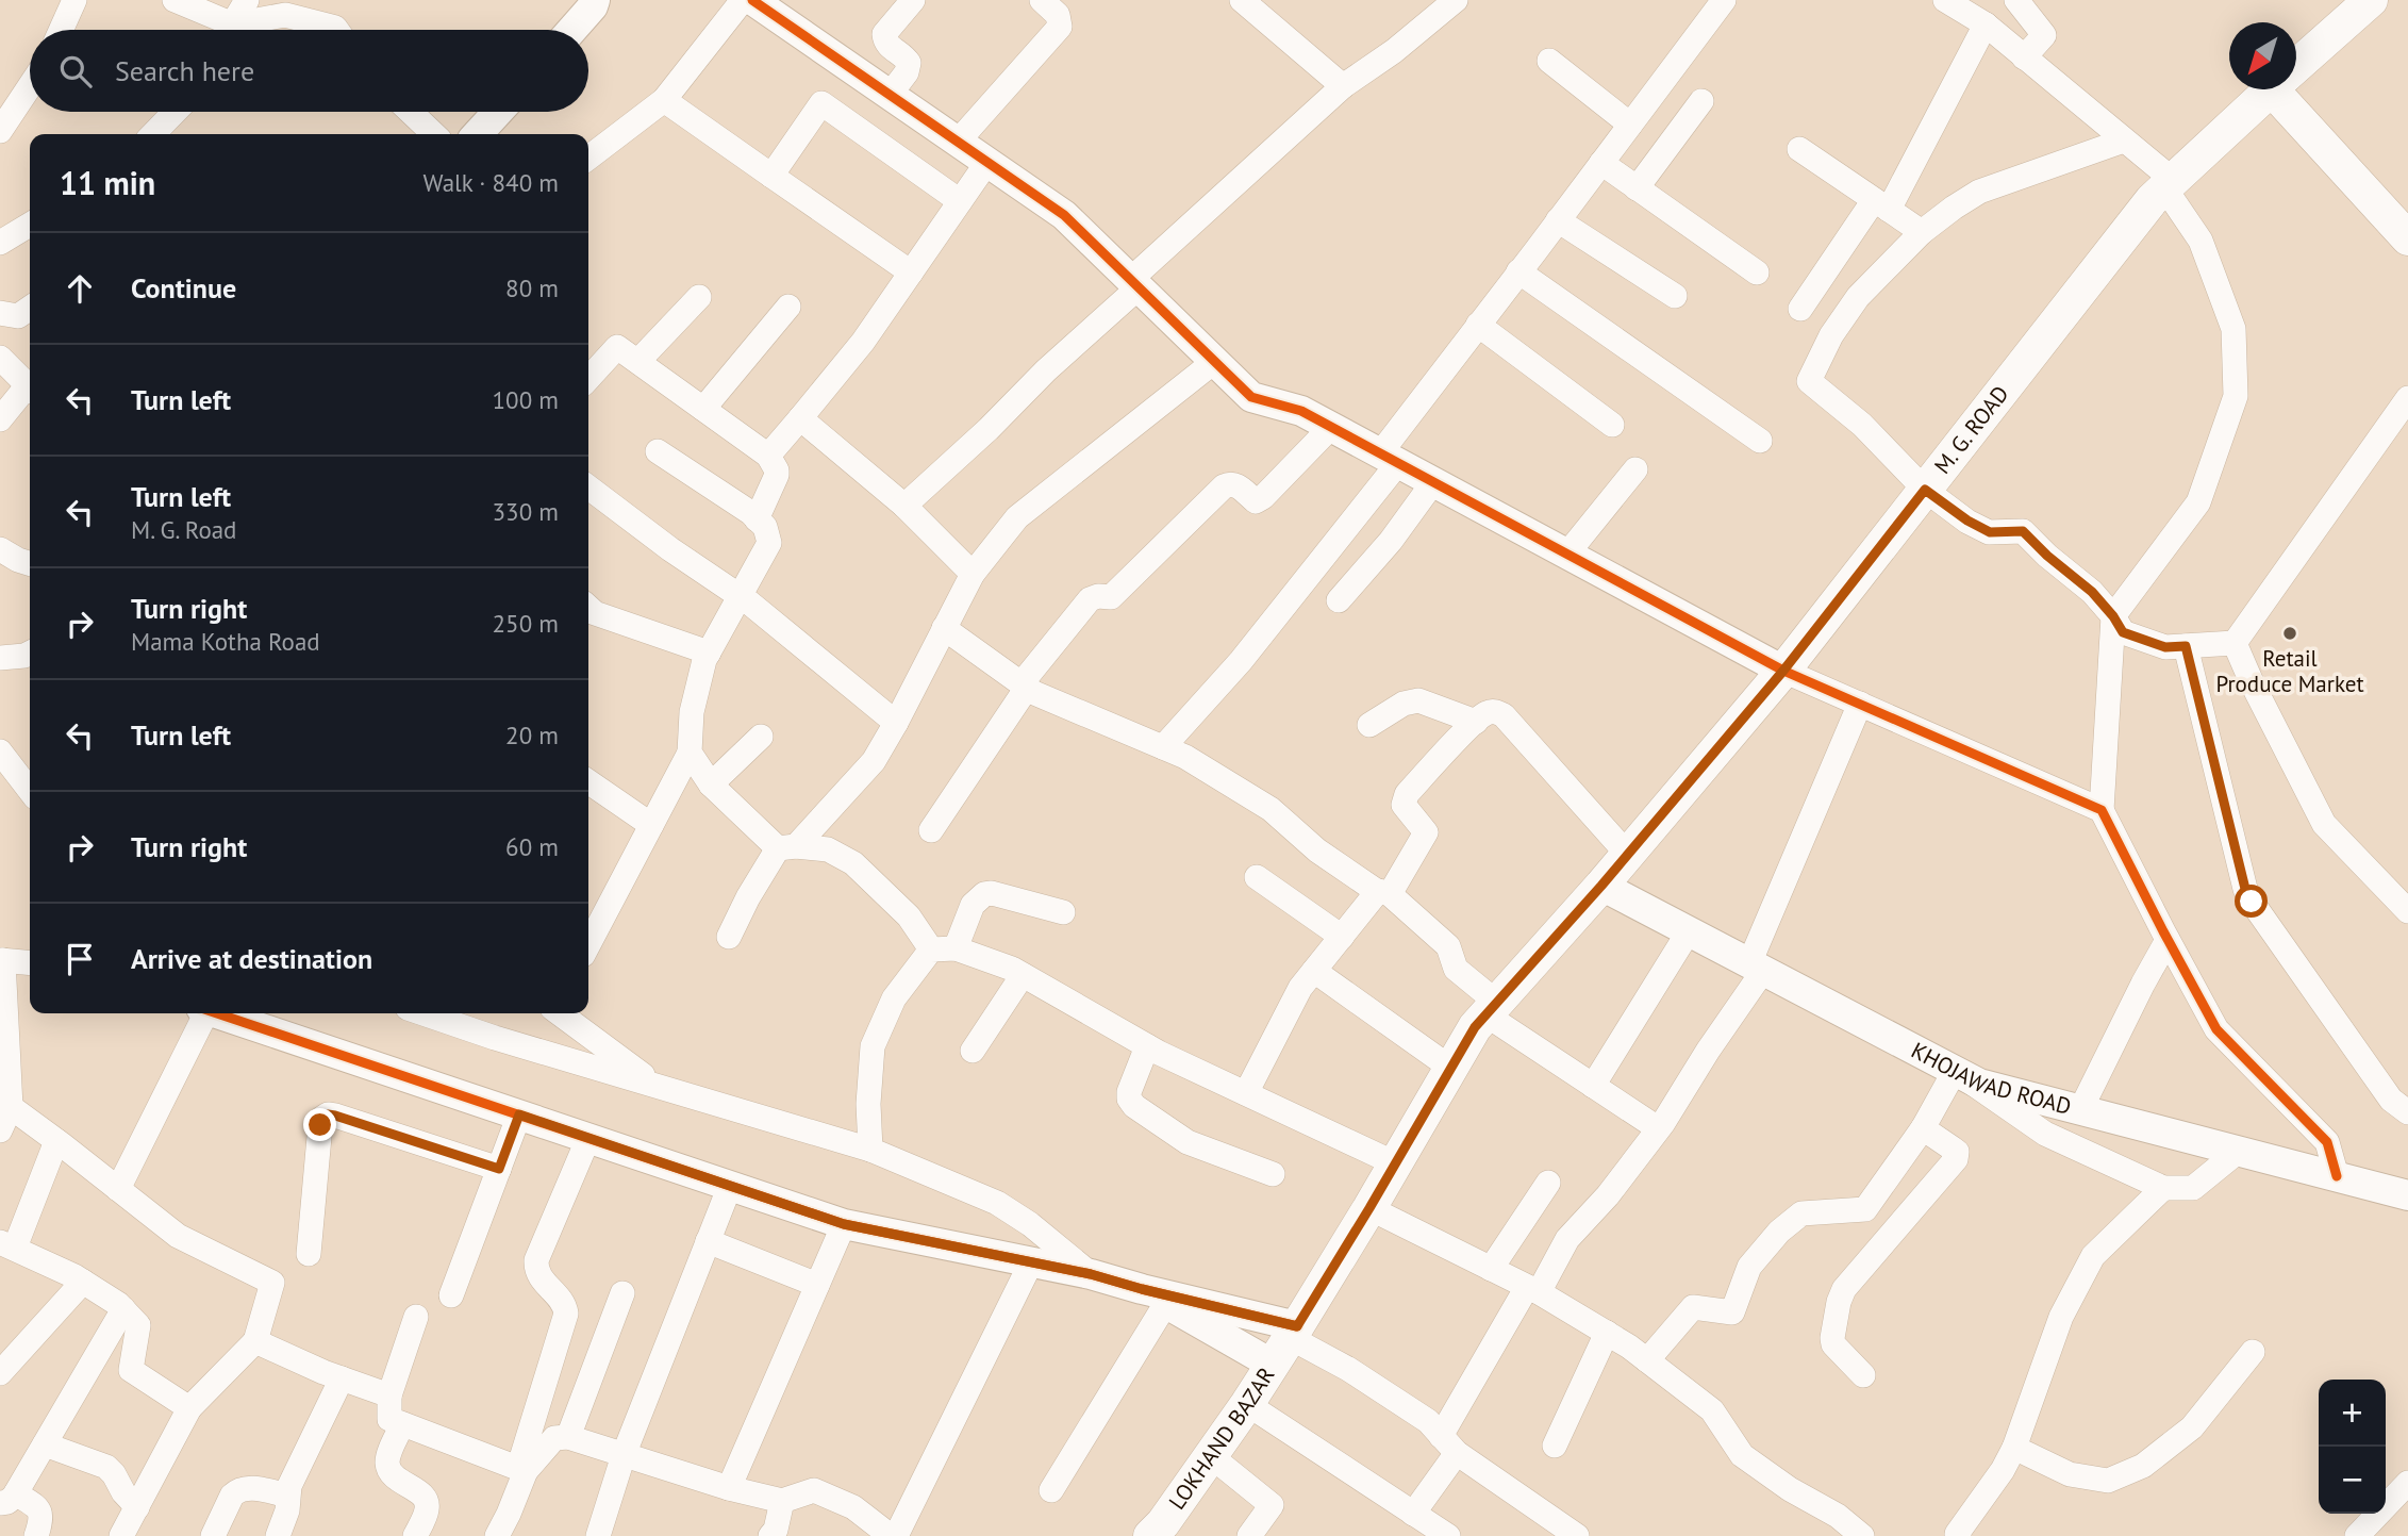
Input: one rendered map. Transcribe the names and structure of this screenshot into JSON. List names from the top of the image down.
{
  "streets": {
    "main road": ["M. G. ROAD", "LOKHAND BAZAR"],
    "street": ["KHOJAWAD ROAD"]
  },
  "crossings": [
    ["M. G. ROAD", "KHOJAWAD ROAD"],
    ["M. G. ROAD", "LOKHAND BAZAR"]
  ],
  "places": ["Retail Produce Market"],
  "north": "bottom left",
  "page": {
    "search": "Search here",
    "heading": ["11 min", "Walk · 840 m"],
    "list": [
      ["Continue", "80 m"],
      ["Turn left", "100 m"],
      ["Turn left", "M. G. Road", "330 m"],
      ["Turn right", "Mama Kotha Road", "250 m"],
      ["Turn left", "20 m"],
      ["Turn right", "60 m"],
      "Arrive at destination"
    ],
    "map_buttons": ["+", "−"]
  }
}
